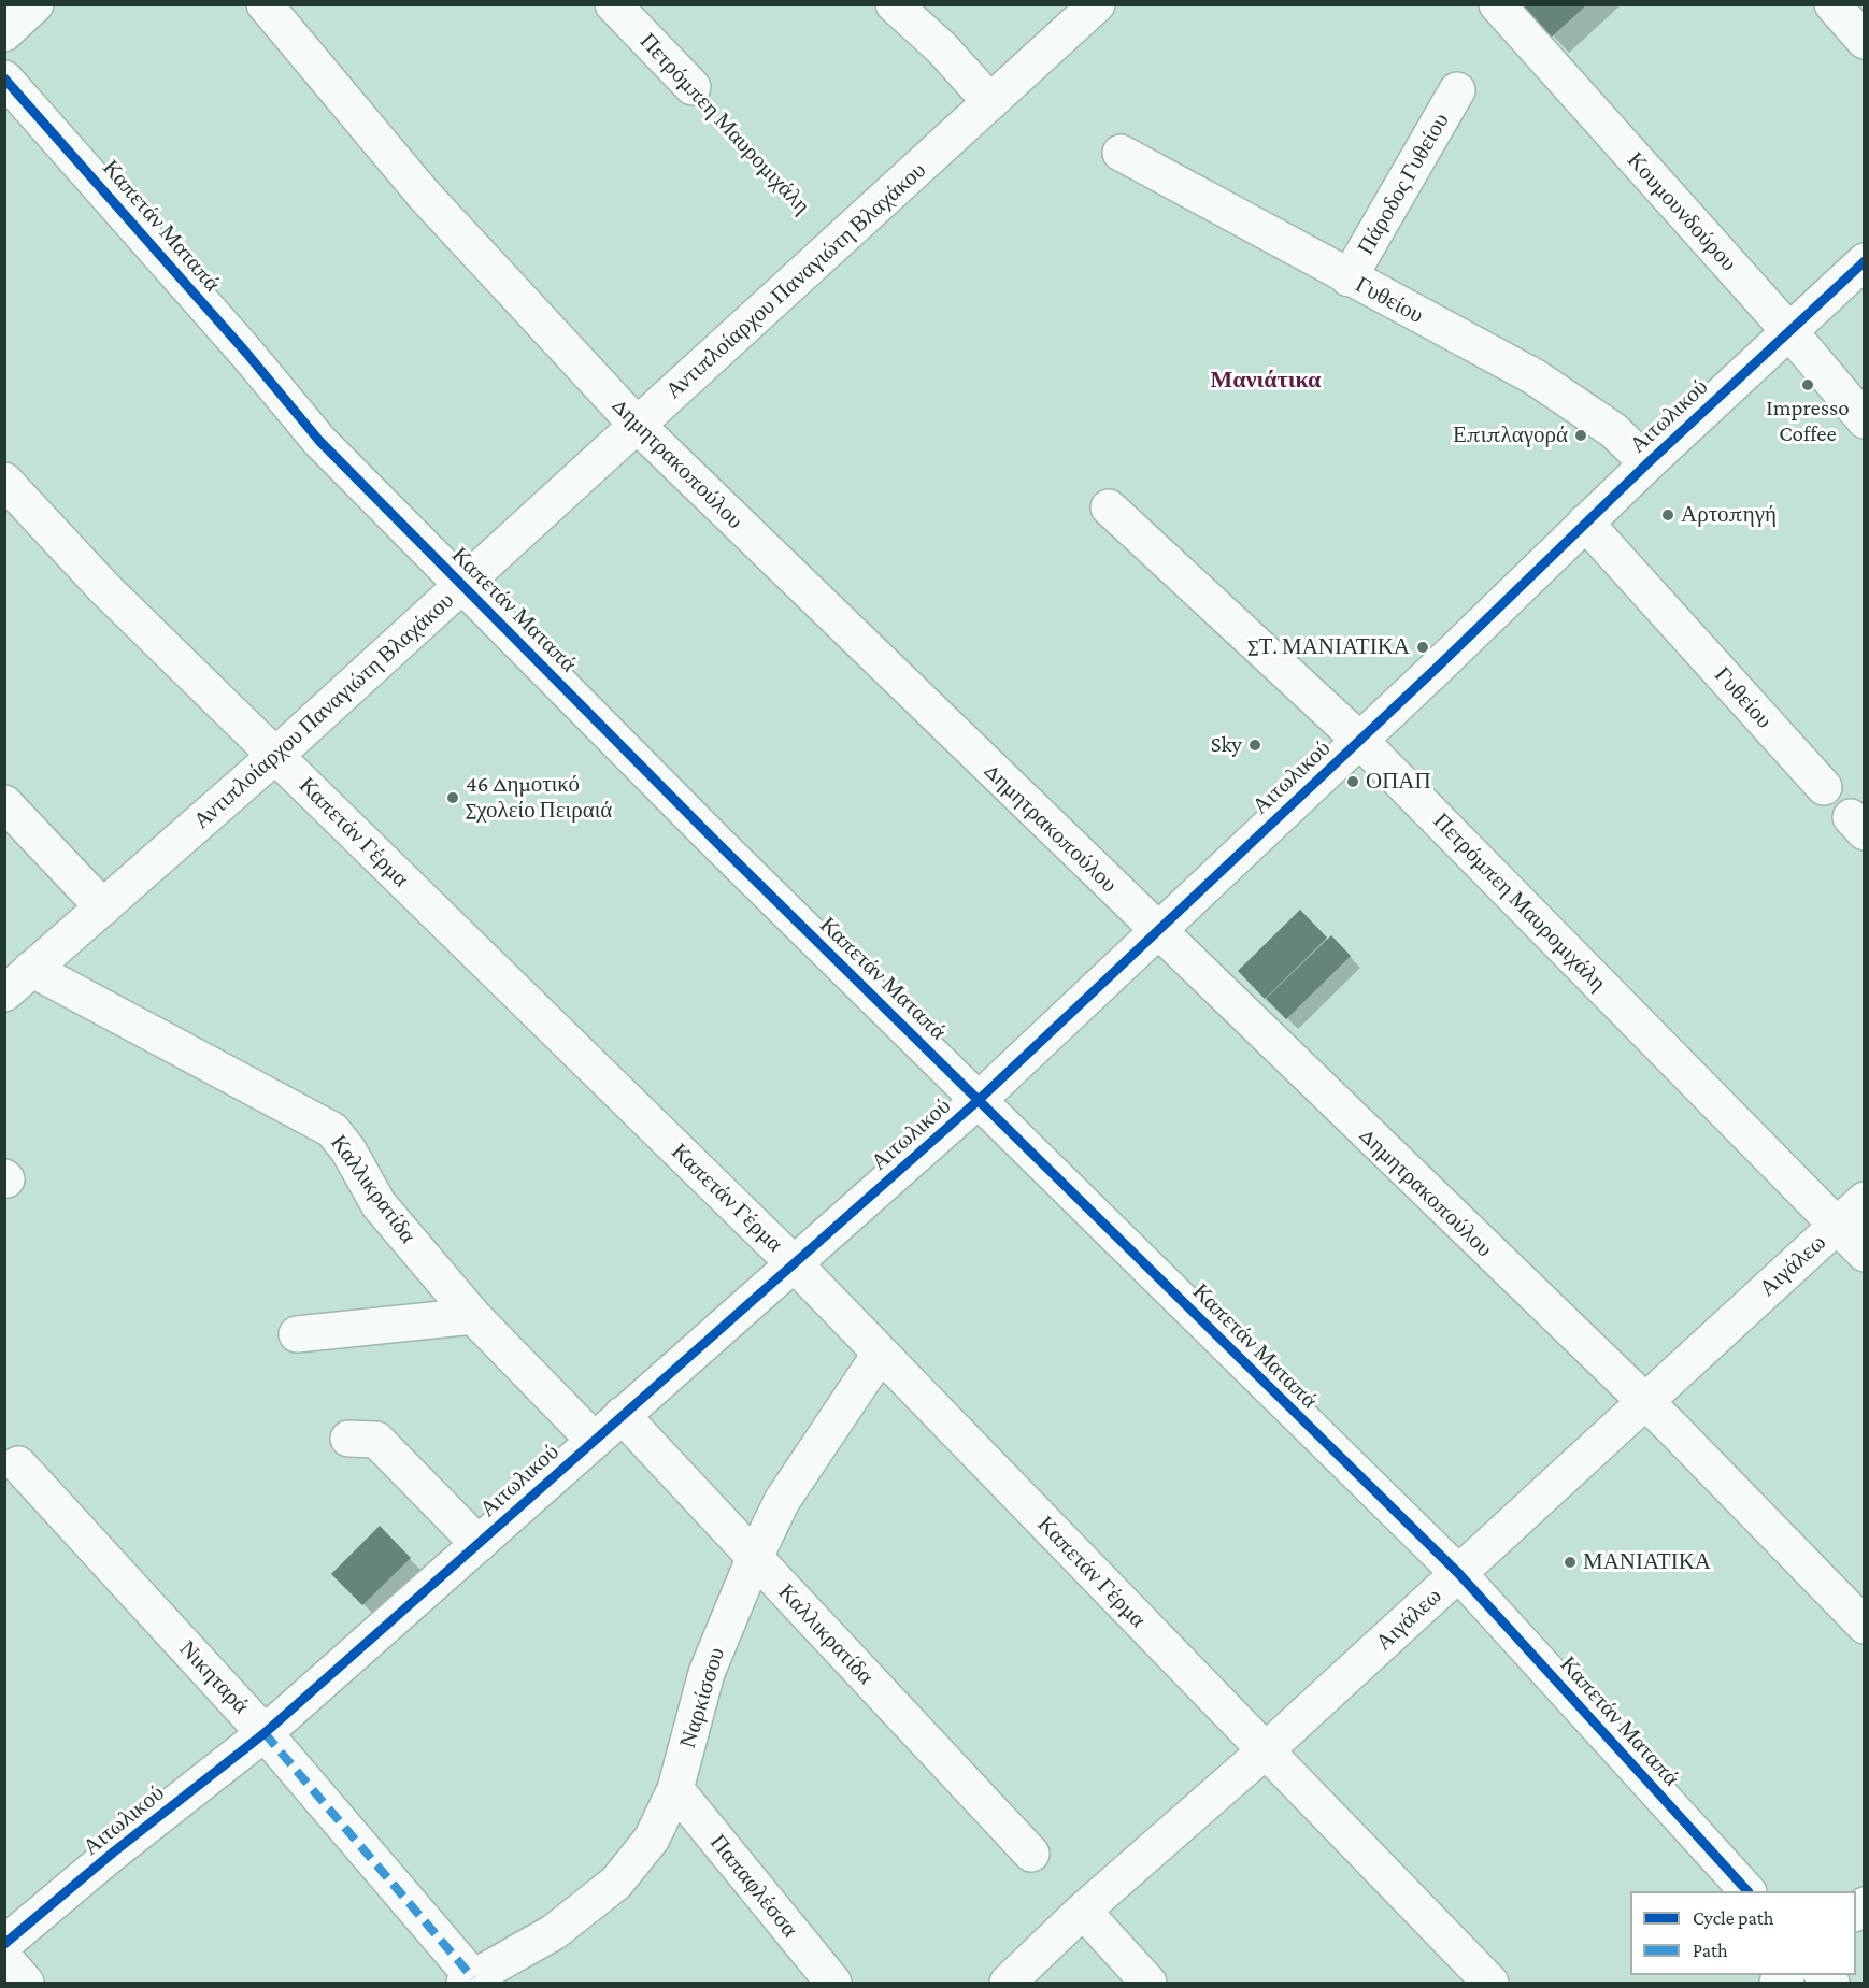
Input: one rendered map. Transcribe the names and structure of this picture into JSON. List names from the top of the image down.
{
  "streets": {
    "street": [
      "Πετρόμπεη Μαυρομιχάλη",
      "Πάροδος Γυθείου",
      "Κουμουνδούρου",
      "Καπετάν Ματαπά",
      "Αντιπλοίαρχου Παναγιώτη Βλαχάκου",
      "Γυθείου",
      "Αιτωλικού",
      "Δημητρακοπούλου",
      "Καπετάν Γέρμα",
      "Καλλικρατίδα",
      "Αιγάλεω",
      "Νικηταρά",
      "Ναρκίσσου",
      "Παπαφλέσσα"
    ]
  },
  "crossings": [
    ["Πετρόμπεη Μαυρομιχάλη", "Αντιπλοίαρχου Παναγιώτη Βλαχάκου"],
    ["Πετρόμπεη Μαυρομιχάλη", "Αιτωλικού"],
    ["Πετρόμπεη Μαυρομιχάλη", "Αιγάλεω"],
    ["Πάροδος Γυθείου", "Γυθείου"],
    ["Κουμουνδούρου", "Αιτωλικού"],
    ["Καπετάν Ματαπά", "Αντιπλοίαρχου Παναγιώτη Βλαχάκου"],
    ["Καπετάν Ματαπά", "Αιτωλικού"],
    ["Καπετάν Ματαπά", "Αιγάλεω"],
    ["Αντιπλοίαρχου Παναγιώτη Βλαχάκου", "Δημητρακοπούλου"],
    ["Αντιπλοίαρχου Παναγιώτη Βλαχάκου", "Καπετάν Γέρμα"],
    ["Αντιπλοίαρχου Παναγιώτη Βλαχάκου", "Καλλικρατίδα"],
    ["Γυθείου", "Αιτωλικού"],
    ["Αιτωλικού", "Δημητρακοπούλου"],
    ["Αιτωλικού", "Καπετάν Γέρμα"],
    ["Αιτωλικού", "Καλλικρατίδα"],
    ["Αιτωλικού", "Νικηταρά"],
    ["Δημητρακοπούλου", "Αιγάλεω"],
    ["Καπετάν Γέρμα", "Αιγάλεω"],
    ["Καπετάν Γέρμα", "Ναρκίσσου"],
    ["Καλλικρατίδα", "Ναρκίσσου"],
    ["Νικηταρά", "Ναρκίσσου"],
    ["Ναρκίσσου", "Παπαφλέσσα"]
  ],
  "districts": ["Μανιάτικα"],
  "places": [
    "Impresso Coffee",
    "Επιπλαγορά",
    "Αρτοπηγή",
    "ΣΤ. ΜΑΝΙΑΤΙΚΑ",
    "Sky",
    "ΟΠΑΠ",
    "46 Δημοτικό Σχολείο Πειραιά",
    "ΜΑΝΙΑΤΙΚΑ"
  ],
  "legend": ["Cycle path", "Path"]
}
